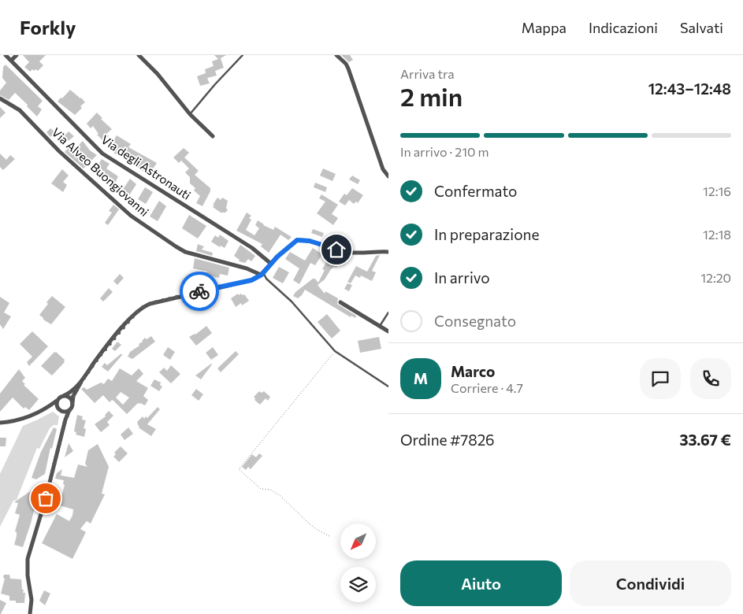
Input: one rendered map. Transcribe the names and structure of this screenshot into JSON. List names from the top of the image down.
{
  "streets": {
    "street": ["Via degli Astronauti", "Via Alveo Buongiovanni"]
  },
  "north": "bottom left",
  "page": {
    "header": "Forkly",
    "nav": ["Mappa", "Indicazioni", "Salvati"],
    "heading": ["2 min", "Arriva tra", "12:43–12:48"],
    "panel": [
      "Marco",
      "Corriere · 4.7",
      "Ordine #7826",
      "33.67 €"
    ],
    "bar": "In arrivo · 210 m",
    "list": [
      ["Confermato", "12:16"],
      ["In preparazione", "12:18"],
      ["In arrivo", "12:20"],
      "Consegnato"
    ],
    "round": "M",
    "buttons": ["Aiuto", "Condividi"]
  }
}
